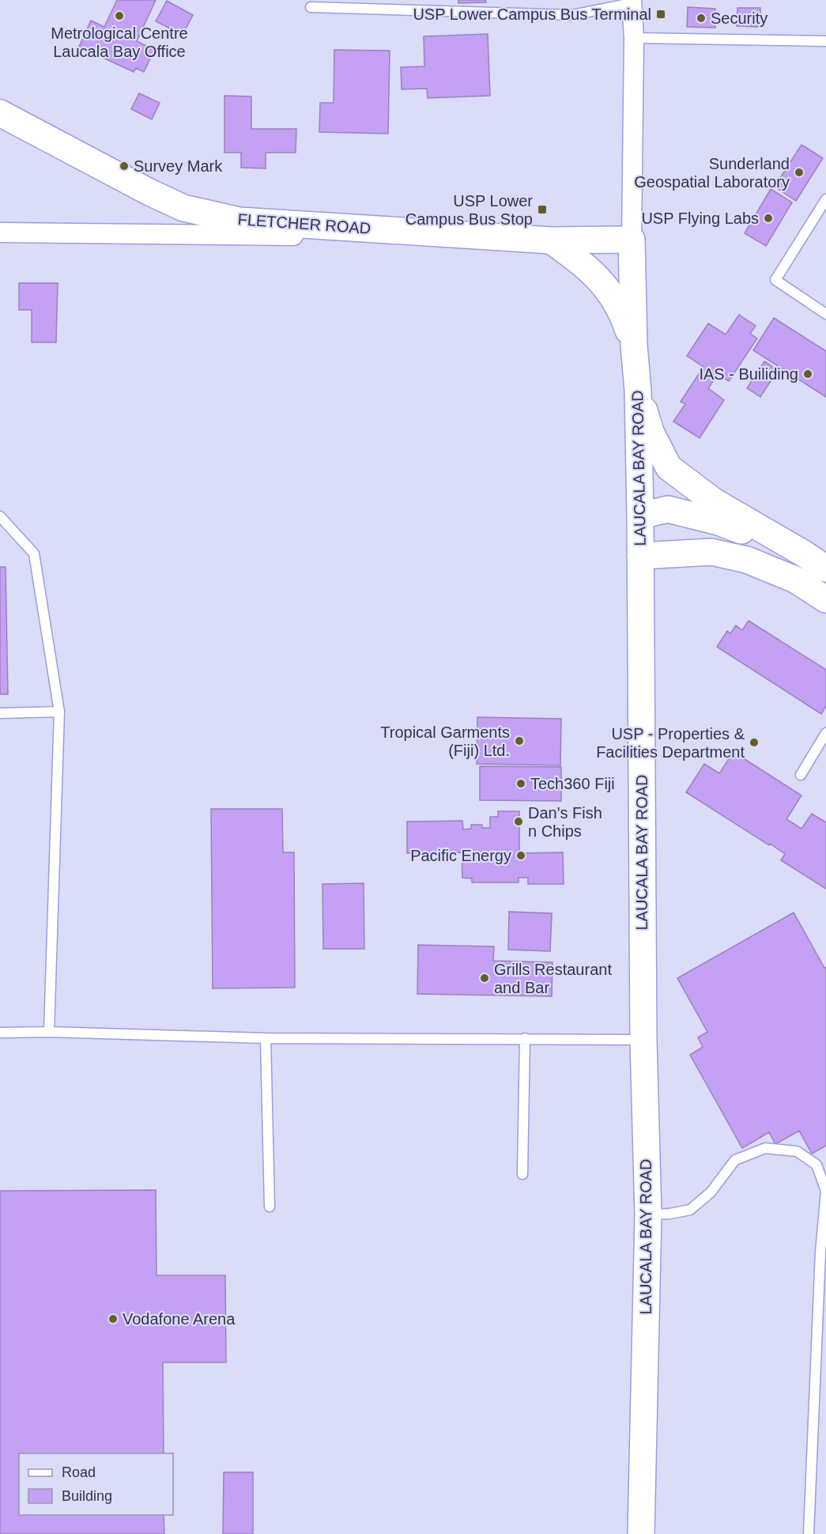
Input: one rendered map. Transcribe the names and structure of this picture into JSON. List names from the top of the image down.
{
  "streets": {
    "main road": ["FLETCHER ROAD", "LAUCALA BAY ROAD"]
  },
  "crossings": [
    ["FLETCHER ROAD", "LAUCALA BAY ROAD"]
  ],
  "places": {
    "transit": ["USP Lower Campus Bus Terminal", "USP Lower Campus Bus Stop"],
    "other": [
      "Metrological Centre Laucala Bay Office",
      "Security",
      "Survey Mark",
      "Sunderland Geospatial Laboratory",
      "USP Flying Labs",
      "IAS - Builiding",
      "Tropical Garments (Fiji) Ltd.",
      "USP - Properties & Facilities Department",
      "Tech360 Fiji",
      "Dan's Fish n Chips",
      "Pacific Energy",
      "Grills Restaurant and Bar",
      "Vodafone Arena"
    ]
  },
  "legend": ["Road", "Building"]
}
